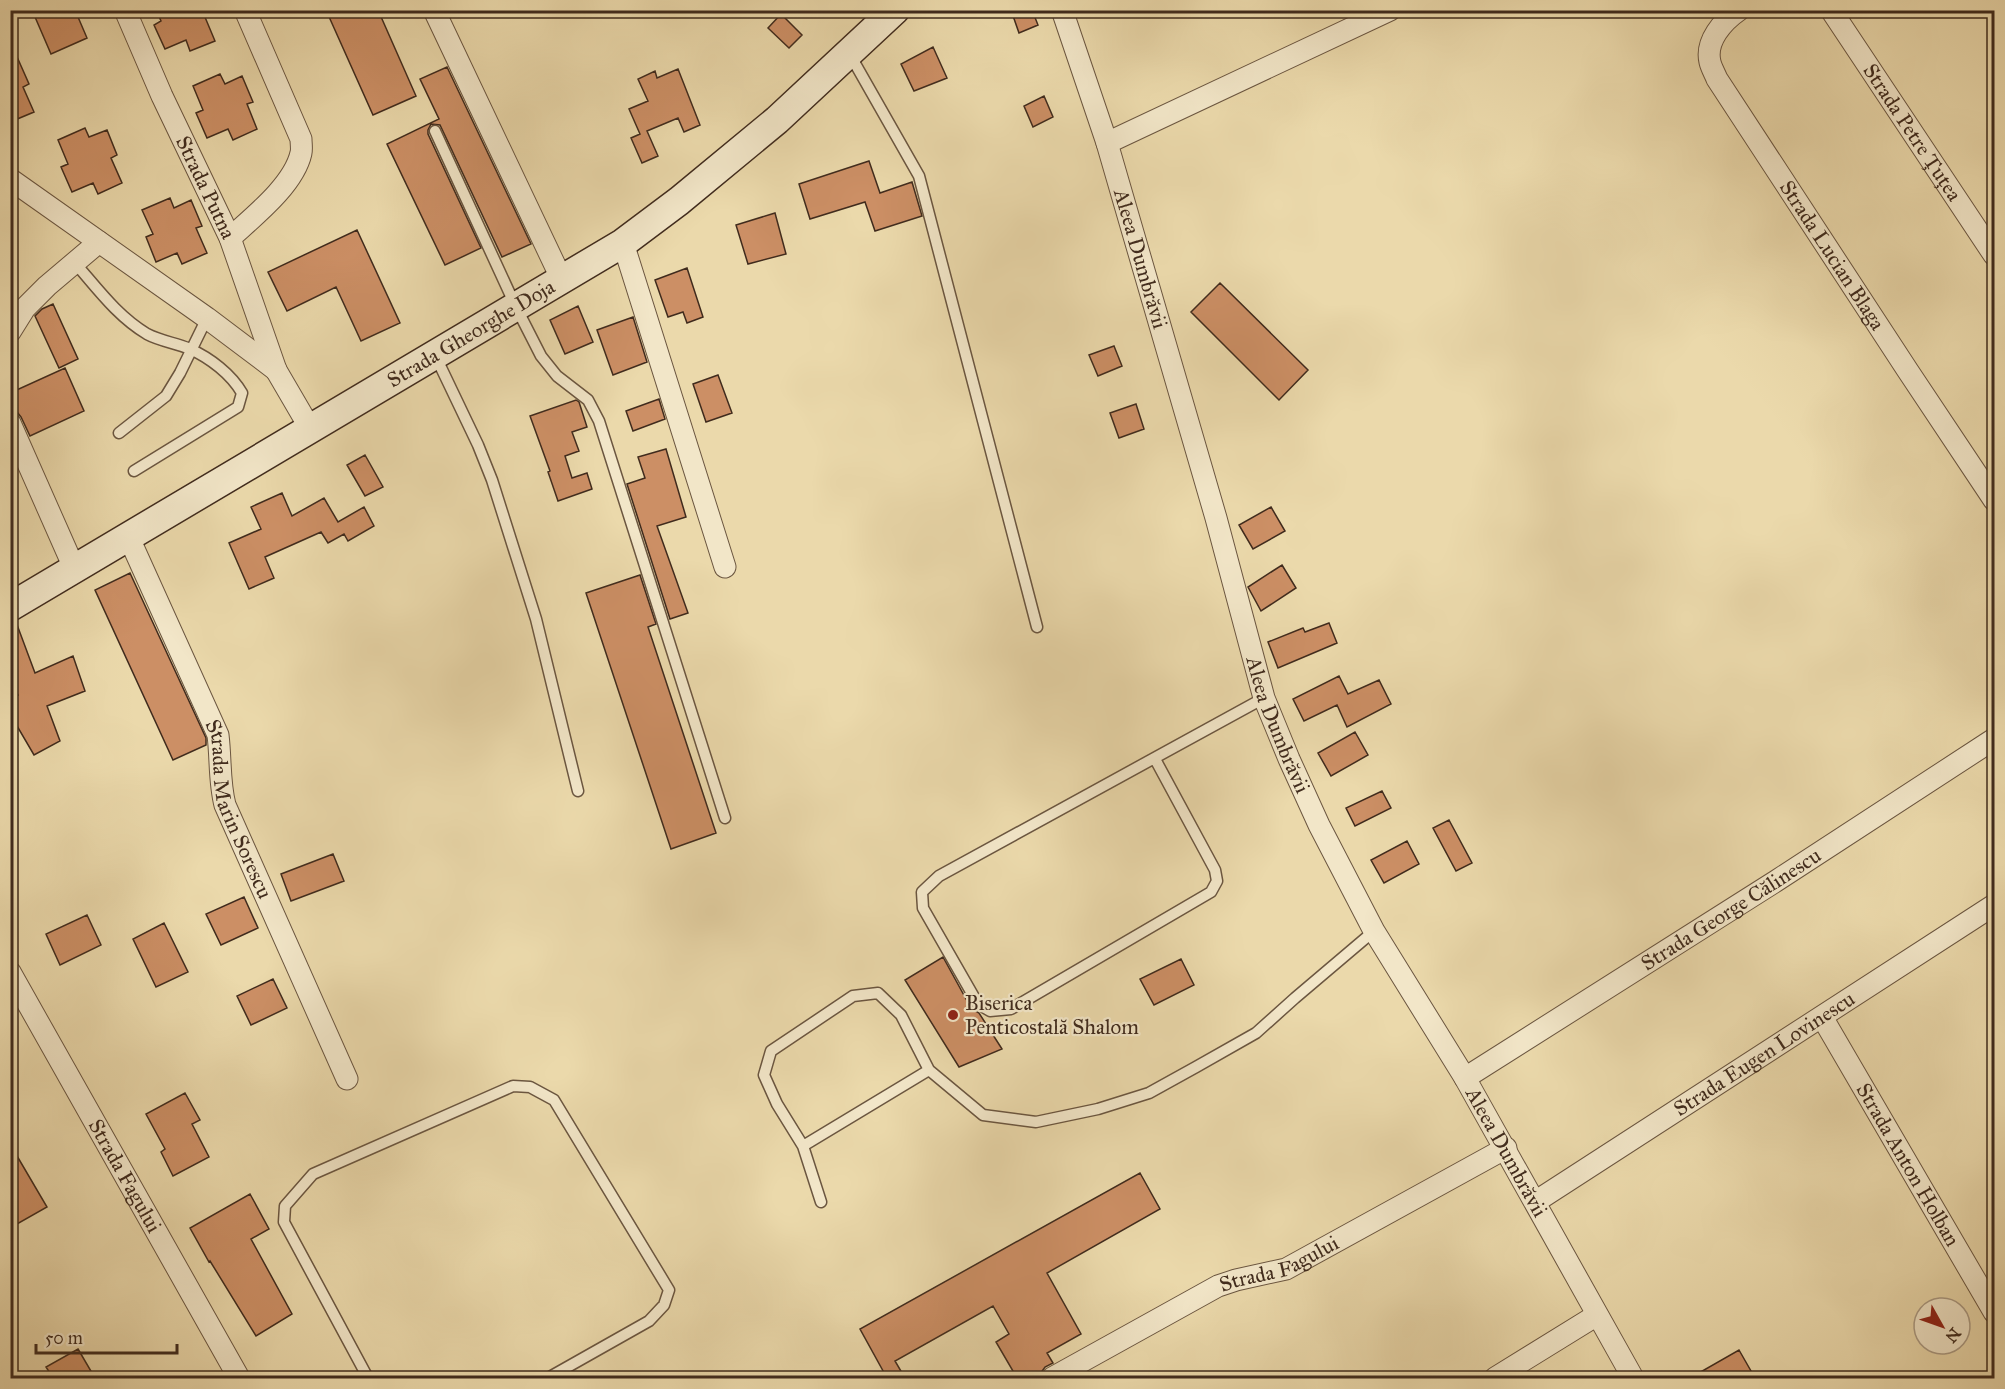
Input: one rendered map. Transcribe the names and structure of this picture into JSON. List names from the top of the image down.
{
  "streets": {
    "main road": ["Strada Gheorghe Doja"],
    "street": [
      "Strada Petre Țuțea",
      "Strada Putna",
      "Strada Lucian Blaga",
      "Aleea Dumbrăvii",
      "Strada Marin Sorescu",
      "Strada George Călinescu",
      "Strada Eugen Lovinescu",
      "Strada Anton Holban",
      "Strada Fagului"
    ]
  },
  "crossings": [
    ["Strada Putna", "Strada Gheorghe Doja"],
    ["Aleea Dumbrăvii", "Strada George Călinescu"],
    ["Aleea Dumbrăvii", "Strada Eugen Lovinescu"],
    ["Aleea Dumbrăvii", "Strada Fagului"],
    ["Strada Gheorghe Doja", "Strada Marin Sorescu"],
    ["Strada Eugen Lovinescu", "Strada Anton Holban"]
  ],
  "places": ["Biserica Penticostală Shalom"],
  "scale_bar": "50 m",
  "north": "bottom right"
}
